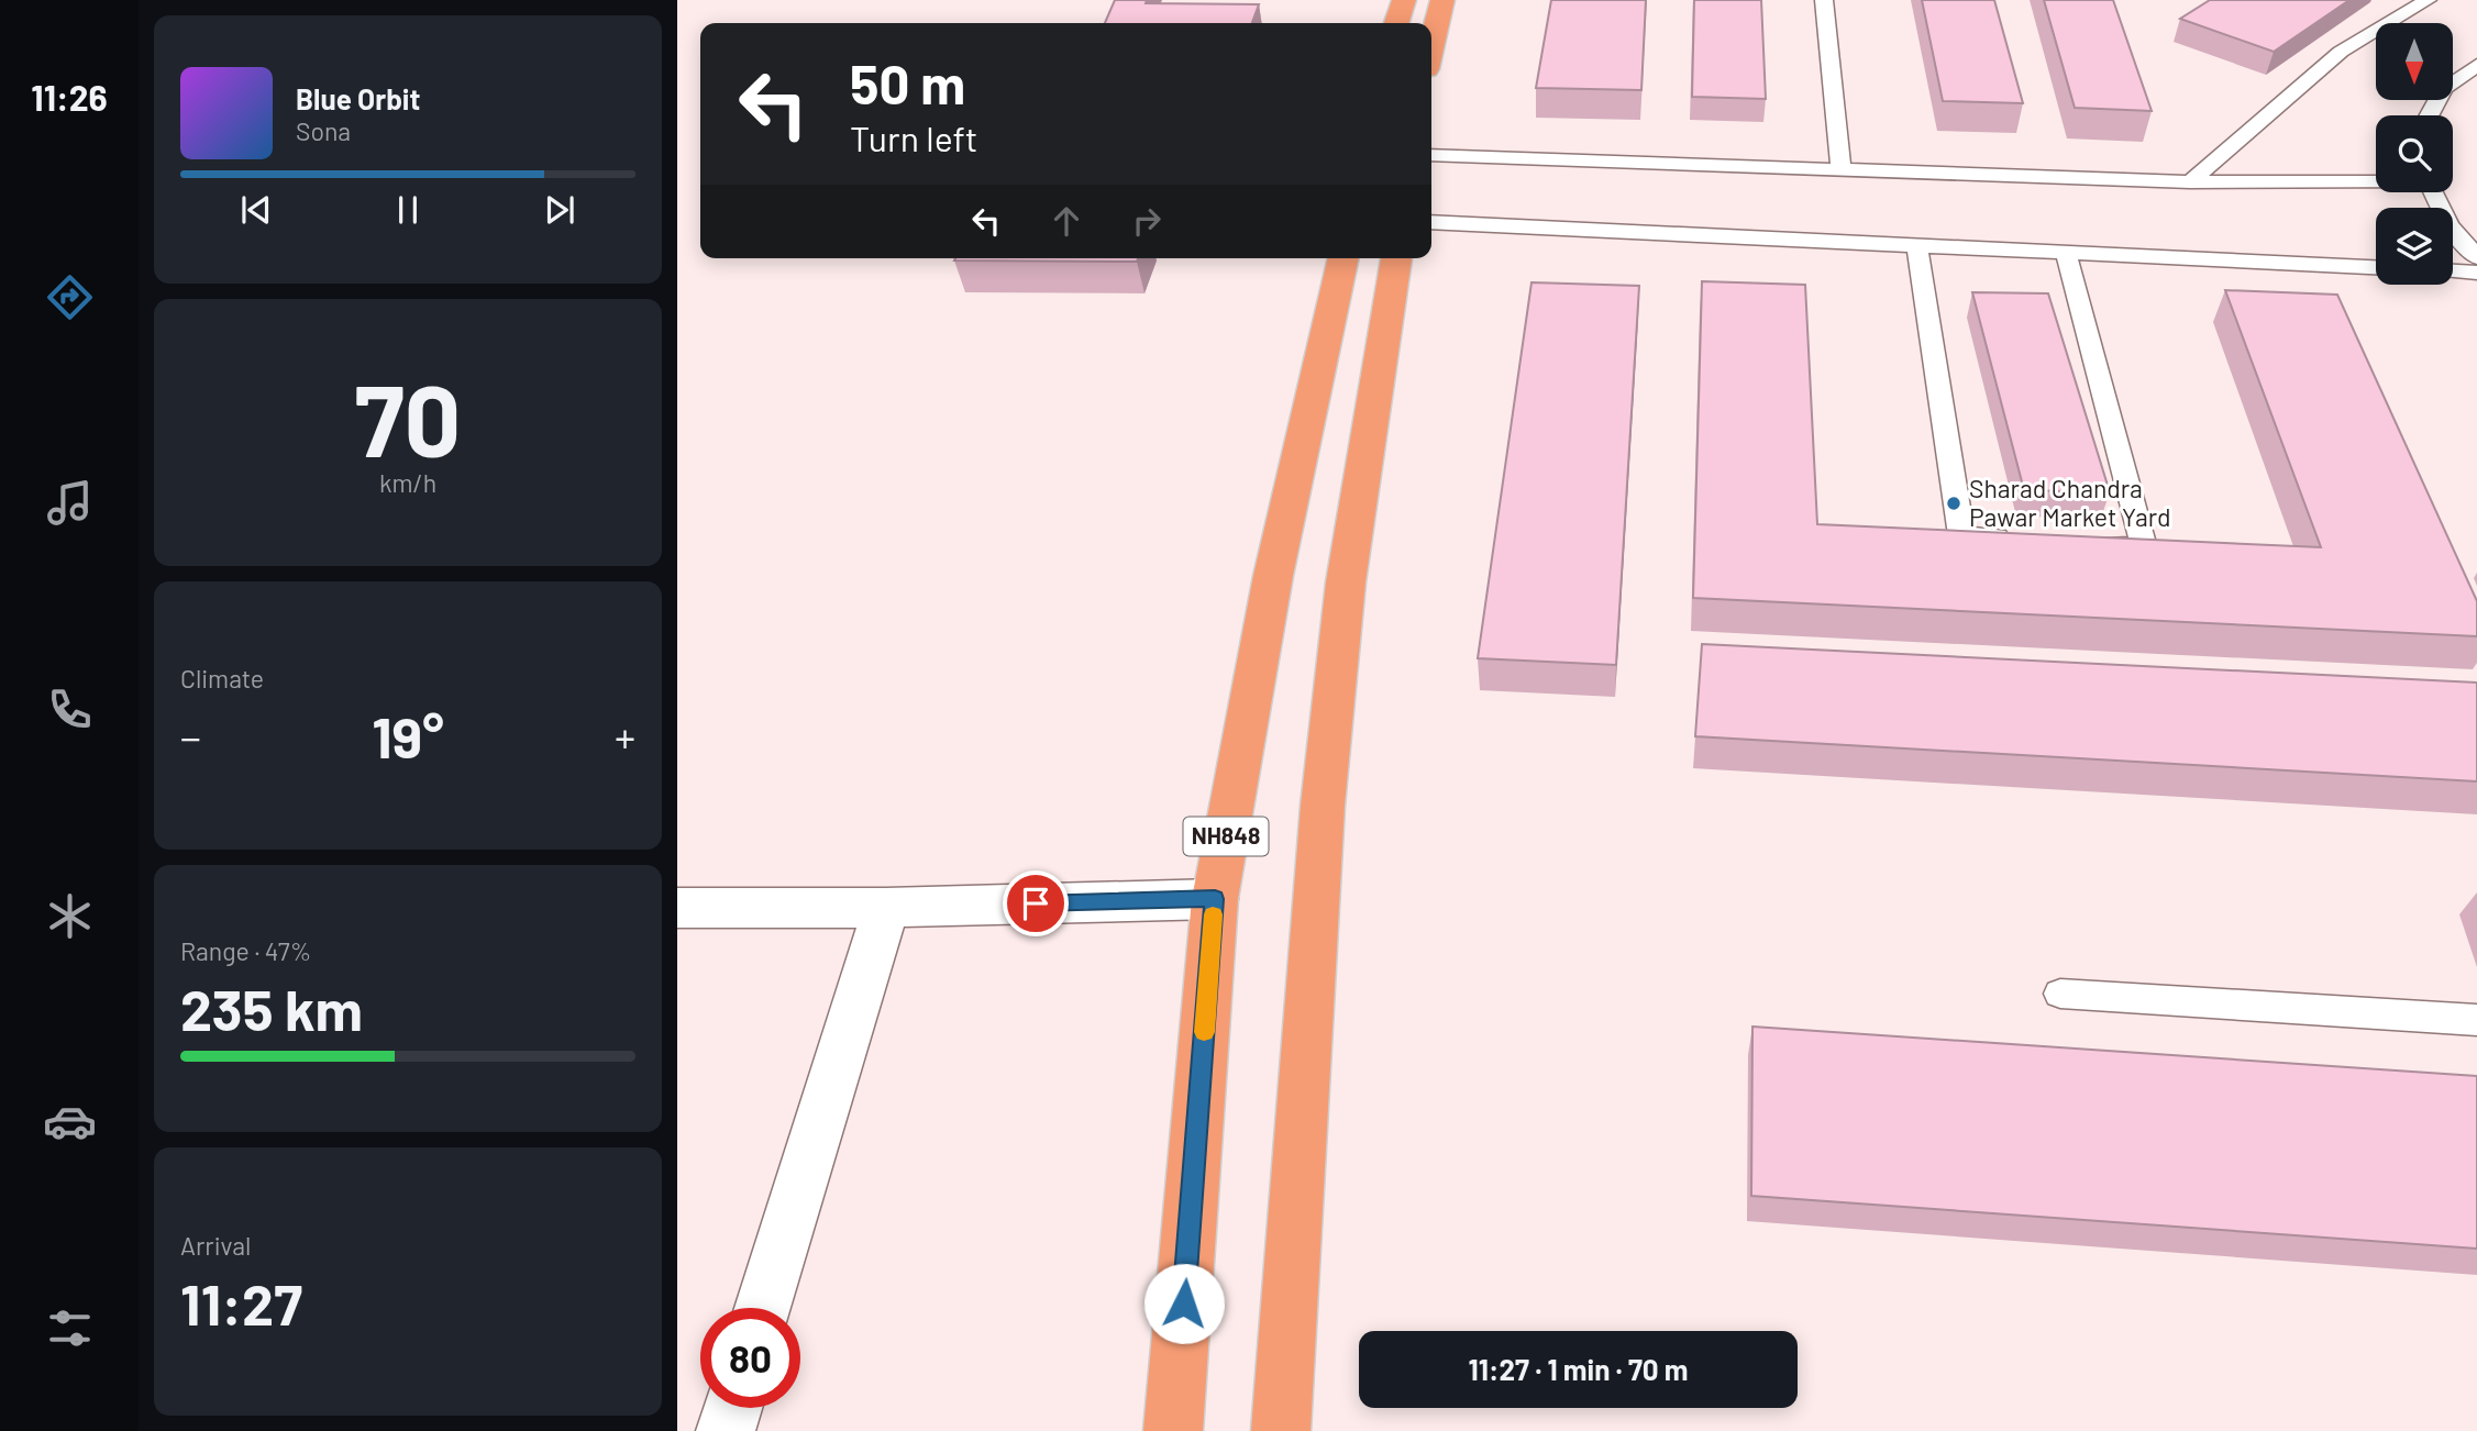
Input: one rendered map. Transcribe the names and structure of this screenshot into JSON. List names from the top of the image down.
{
  "streets": {
    "highway": ["NH848"]
  },
  "places": ["Sharad Chandra Pawar Market Yard"],
  "north": "bottom",
  "page": {
    "tabs": "11:26",
    "turn": ["50 m", "Turn left"],
    "song": ["Blue Orbit", "Sona"],
    "tile": [
      ["70", "km/h"],
      "Climate",
      ["Range · 47%", "235 km"],
      ["Arrival", "11:27"]
    ],
    "heat": ["−", "19°", "+"],
    "limit": "80",
    "trip": "11:27 · 1 min · 70 m"
  }
}
